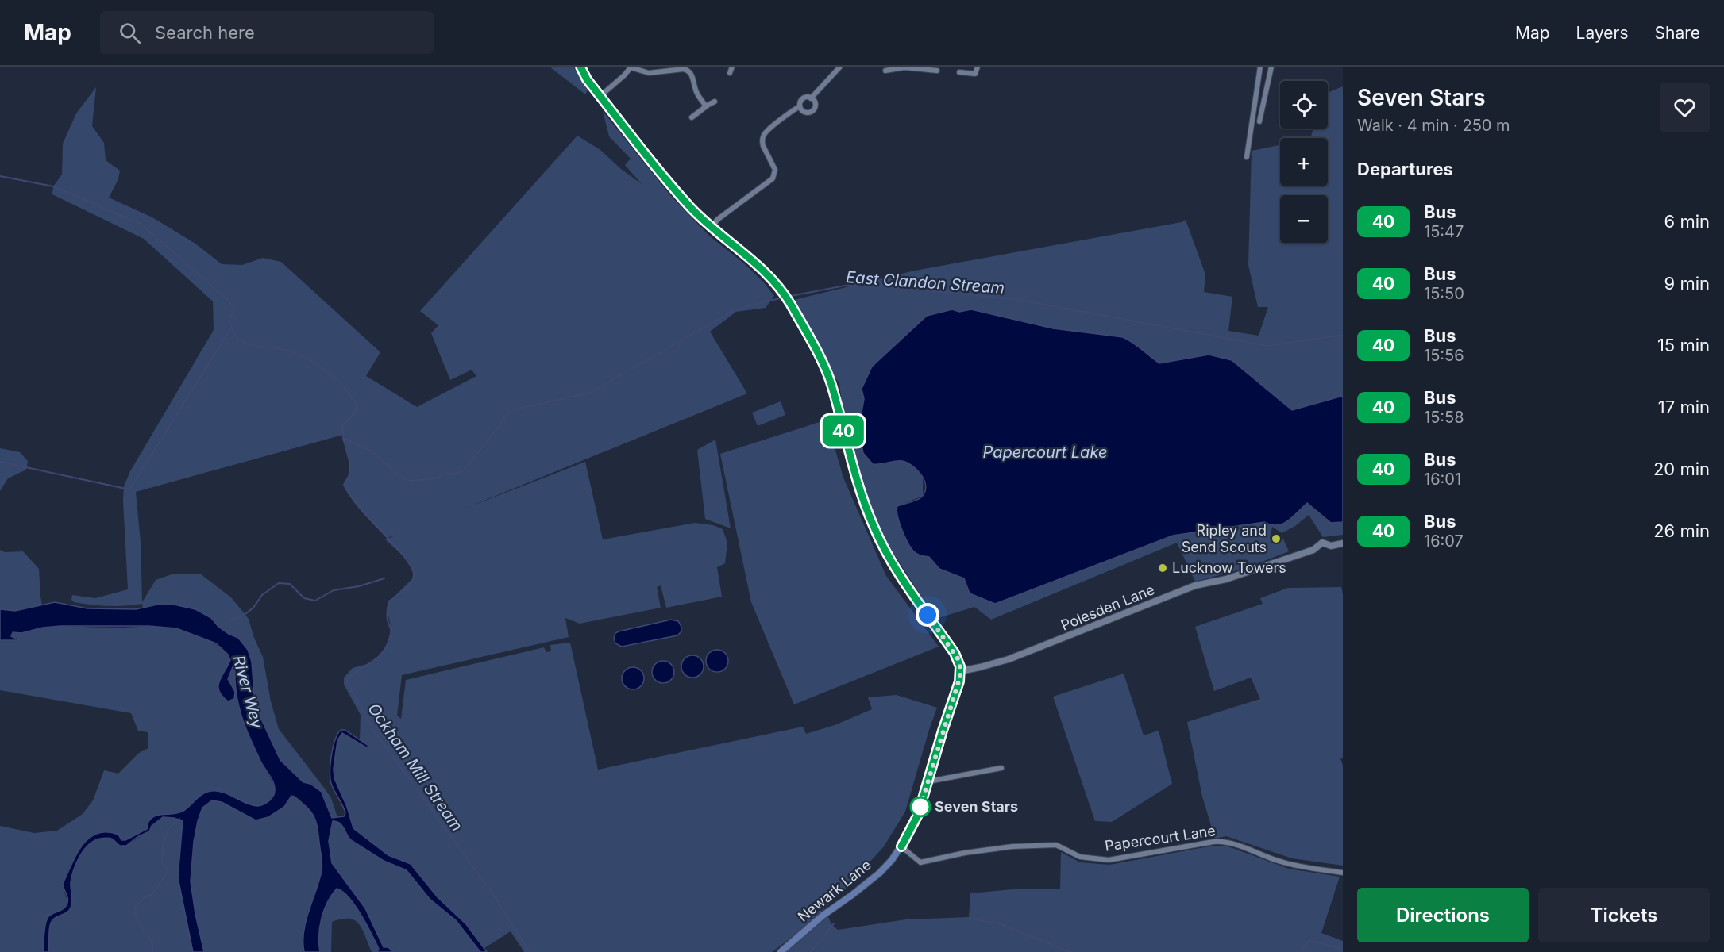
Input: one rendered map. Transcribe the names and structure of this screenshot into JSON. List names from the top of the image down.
{
  "streets": {
    "main road": ["Newark Lane"],
    "street": ["Polesden Lane", "Papercourt Lane"]
  },
  "crossings": [
    ["Polesden Lane", "Newark Lane"],
    ["Papercourt Lane", "Newark Lane"]
  ],
  "water": [
    "East Clandon Stream",
    "Papercourt Lake",
    "River Wey",
    "Ockham Mill Stream"
  ],
  "places": ["Ripley and Send Scouts", "Lucknow Towers", "Seven Stars"],
  "lines": ["bus line 40"],
  "page": {
    "header": "Map",
    "search": "Search here",
    "nav": ["Map", "Layers", "Share"],
    "on_map": "40",
    "heading": [
      ["Seven Stars", "Walk · 4 min · 250 m"],
      "Departures"
    ],
    "map_buttons": ["+", "−"],
    "list": [
      {
        "mark": "40",
        "name": "Bus",
        "note": "15:47",
        "value": "6 min"
      },
      {
        "mark": "40",
        "name": "Bus",
        "note": "15:50",
        "value": "9 min"
      },
      {
        "mark": "40",
        "name": "Bus",
        "note": "15:56",
        "value": "15 min"
      },
      {
        "mark": "40",
        "name": "Bus",
        "note": "15:58",
        "value": "17 min"
      },
      {
        "mark": "40",
        "name": "Bus",
        "note": "16:01",
        "value": "20 min"
      },
      {
        "mark": "40",
        "name": "Bus",
        "note": "16:07",
        "value": "26 min"
      }
    ],
    "buttons": ["Directions", "Tickets"]
  }
}
